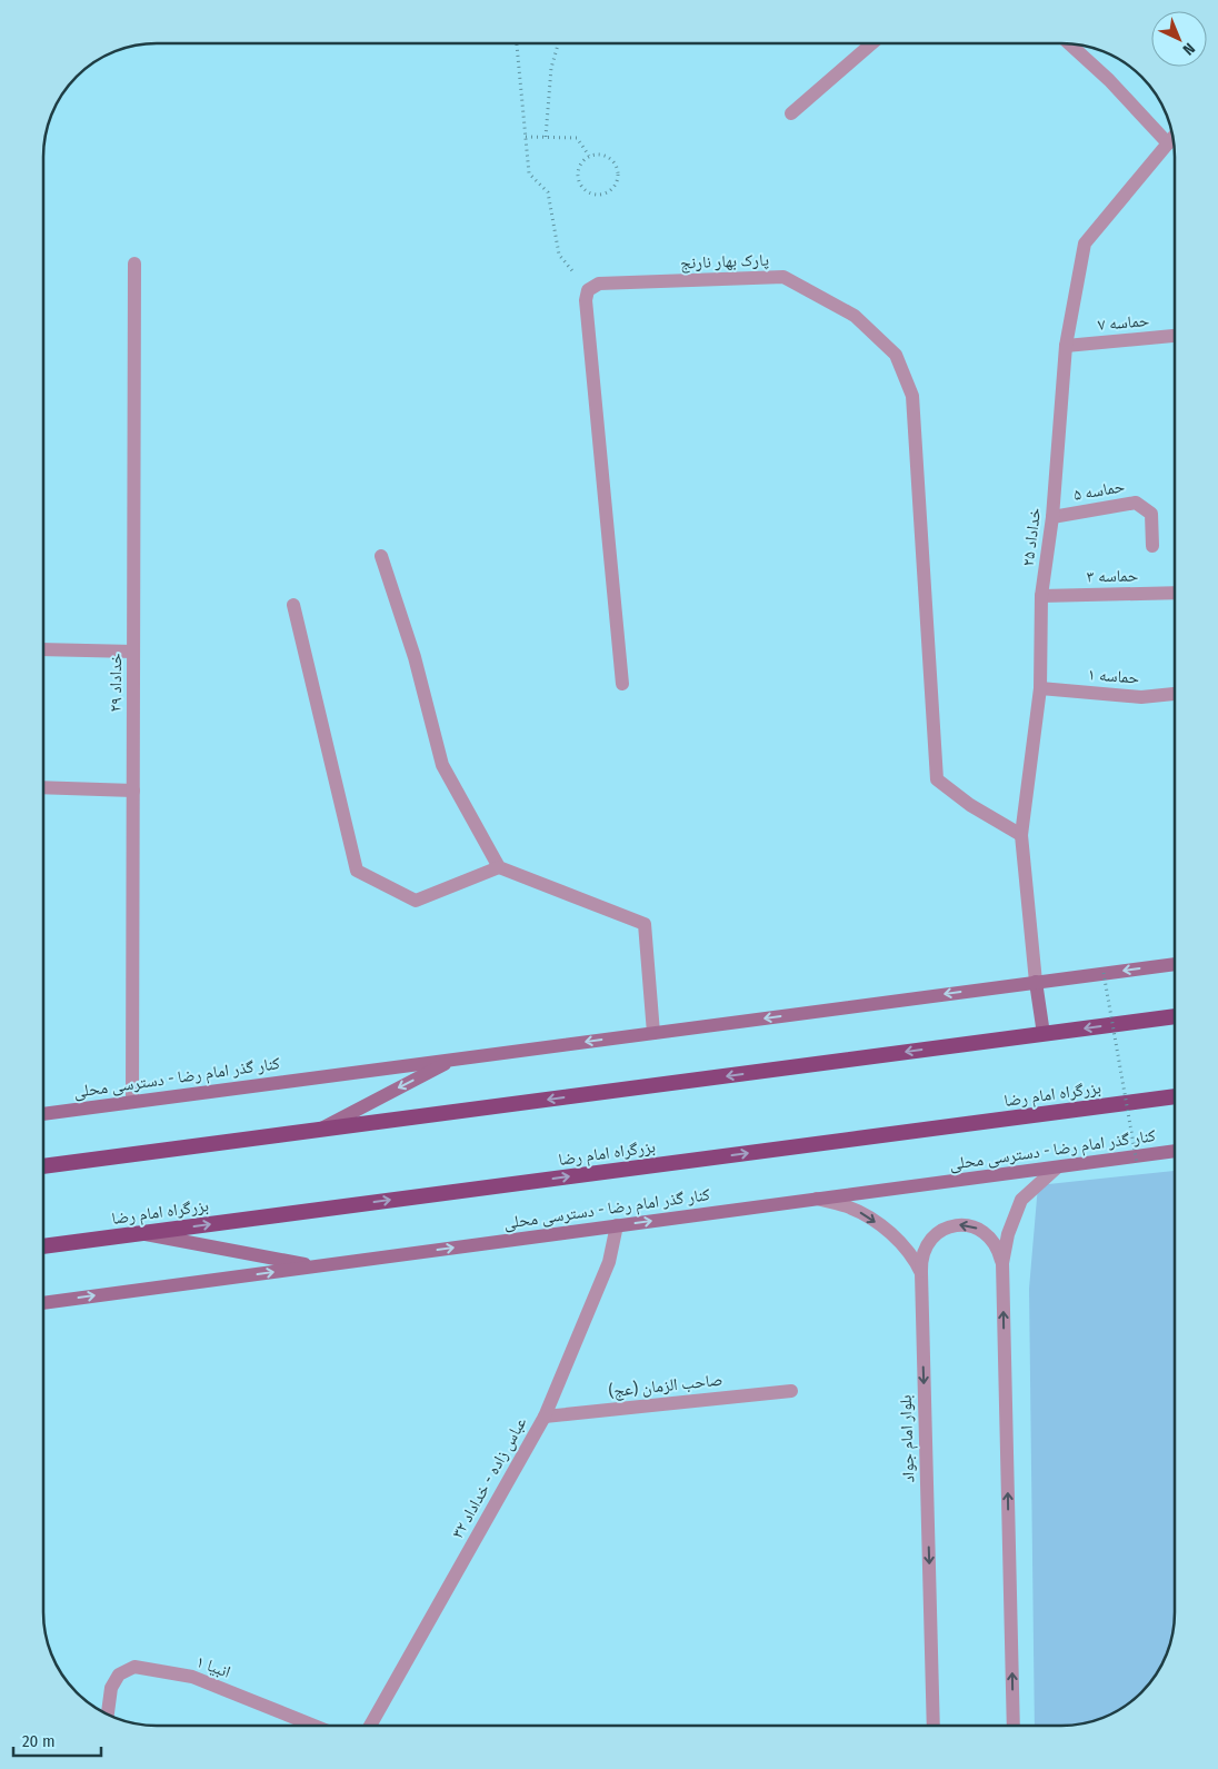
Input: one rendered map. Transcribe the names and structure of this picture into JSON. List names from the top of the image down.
{
  "streets": {
    "highway": ["بزرگراه امام رضا"],
    "main road": ["کنار گذر امام رضا - دسترسی محلی"],
    "street": [
      "پارک بهار نارنج",
      "حماسه ۷",
      "حماسه ۵",
      "خداداد ۲۵",
      "حماسه ۳",
      "حماسه ۱",
      "خداداد ۲۹",
      "صاحب الزمان (عج)",
      "بلوار امام جواد",
      "عباس زاده - خداداد ۳۲",
      "انبیا ۱"
    ]
  },
  "crossings": [
    ["پارک بهار نارنج", "خداداد ۲۵"],
    ["حماسه ۷", "خداداد ۲۵"],
    ["حماسه ۵", "خداداد ۲۵"],
    ["خداداد ۲۵", "حماسه ۳"],
    ["خداداد ۲۵", "حماسه ۱"],
    ["خداداد ۲۵", "کنار گذر امام رضا - دسترسی محلی"],
    ["خداداد ۲۹", "کنار گذر امام رضا - دسترسی محلی"],
    ["کنار گذر امام رضا - دسترسی محلی", "بلوار امام جواد"],
    ["کنار گذر امام رضا - دسترسی محلی", "عباس زاده - خداداد ۳۲"],
    ["صاحب الزمان (عج)", "عباس زاده - خداداد ۳۲"]
  ],
  "scale_bar": "20 m",
  "north": "bottom right"
}
